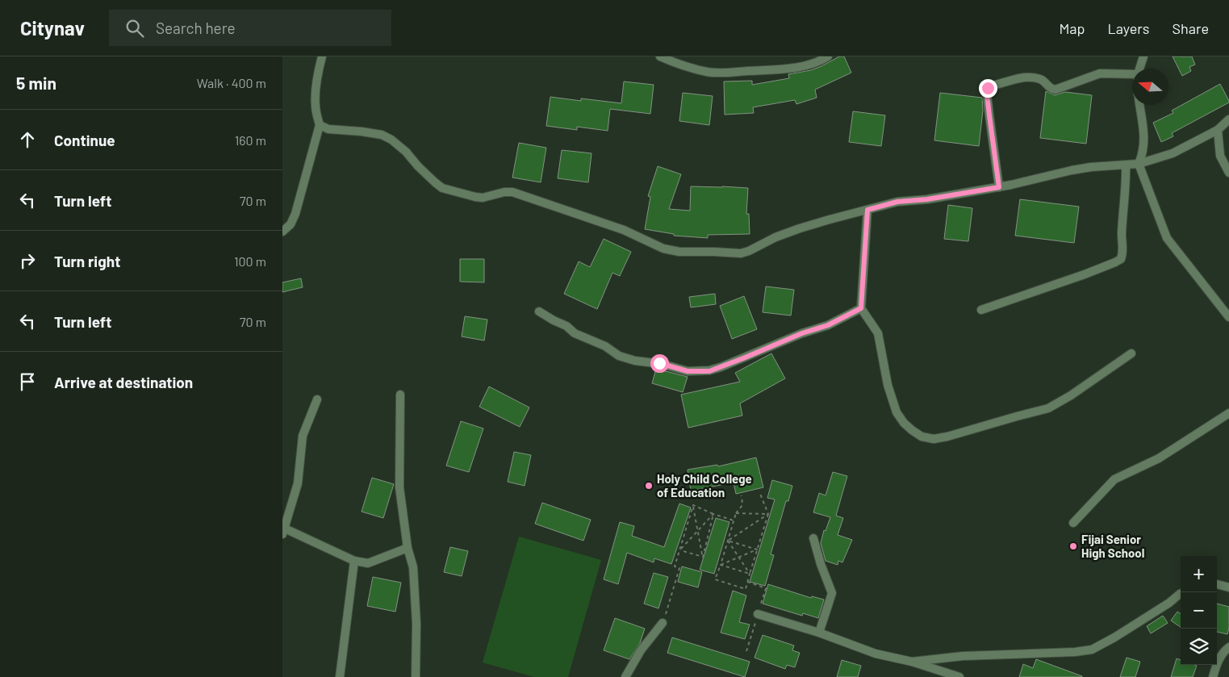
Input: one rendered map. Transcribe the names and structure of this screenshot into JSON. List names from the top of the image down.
{
  "places": ["Holy Child College of Education", "Fijai Senior High School"],
  "north": "left",
  "page": {
    "header": "Citynav",
    "search": "Search here",
    "nav": ["Map", "Layers", "Share"],
    "heading": ["5 min", "Walk · 400 m"],
    "list": [
      ["Continue", "160 m"],
      ["Turn left", "70 m"],
      ["Turn right", "100 m"],
      ["Turn left", "70 m"],
      "Arrive at destination"
    ],
    "map_buttons": ["+", "−"]
  }
}
